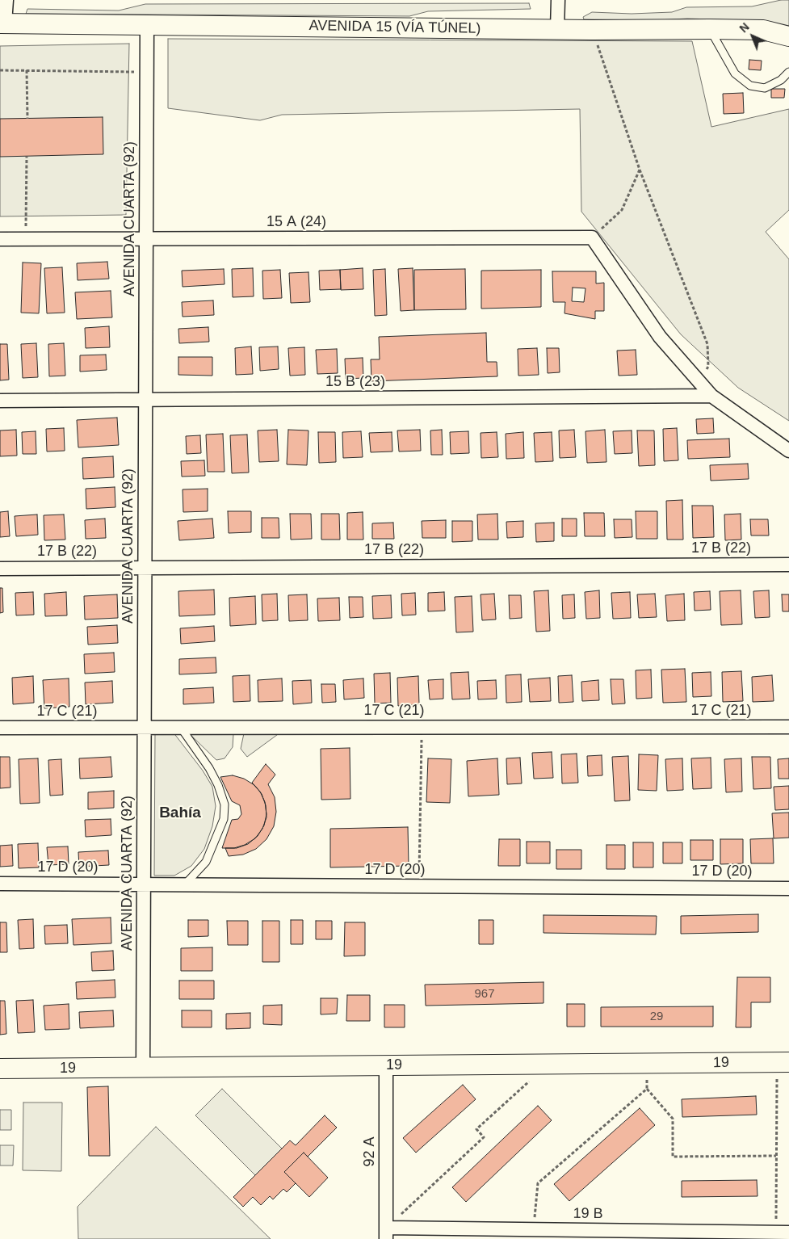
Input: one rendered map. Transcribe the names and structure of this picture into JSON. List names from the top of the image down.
{
  "streets": {
    "main road": ["AVENIDA 15 (VÍA TÚNEL)", "19"],
    "street": [
      "AVENIDA CUARTA (92)",
      "15 A (24)",
      "15 B (23)",
      "17 B (22)",
      "17 C (21)",
      "17 D (20)",
      "92 A",
      "19 B"
    ]
  },
  "crossings": [
    ["AVENIDA 15 (VÍA TÚNEL)", "AVENIDA CUARTA (92)"],
    ["AVENIDA CUARTA (92)", "15 A (24)"],
    ["AVENIDA CUARTA (92)", "15 B (23)"],
    ["AVENIDA CUARTA (92)", "17 B (22)"],
    ["AVENIDA CUARTA (92)", "17 C (21)"],
    ["AVENIDA CUARTA (92)", "17 D (20)"],
    ["AVENIDA CUARTA (92)", "19"],
    ["19", "92 A"],
    ["92 A", "19 B"]
  ],
  "districts": ["Bahía"],
  "house_numbers": ["967", "29"],
  "north": "top left"
}
